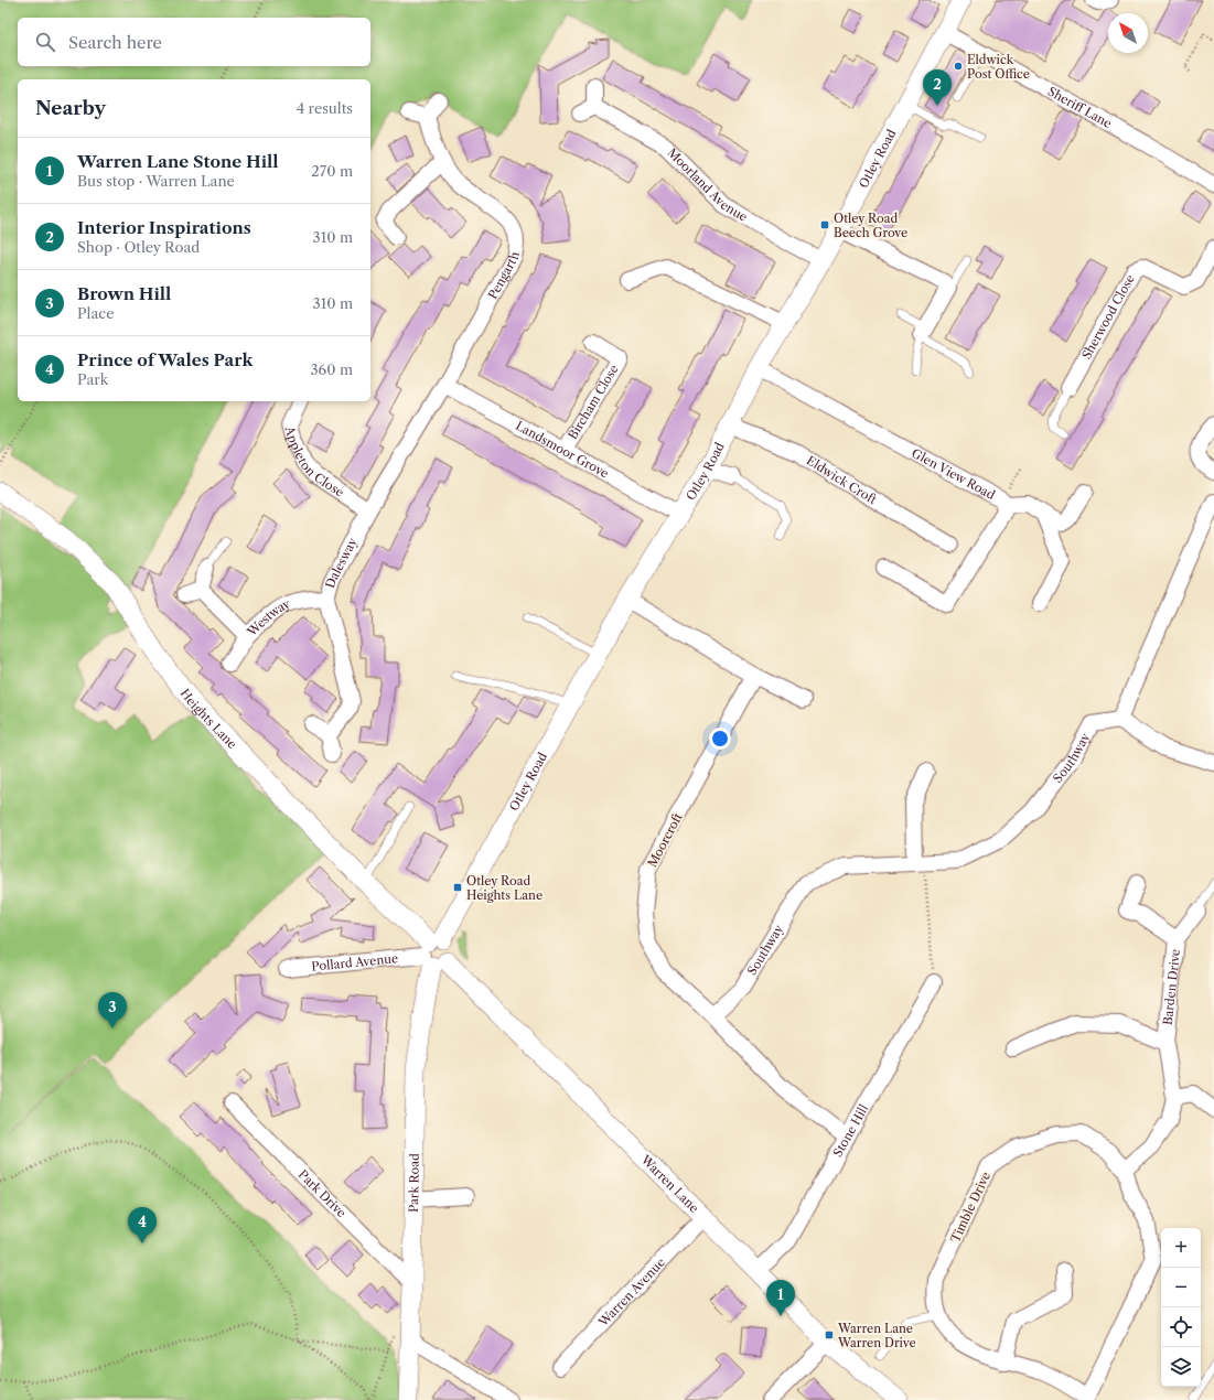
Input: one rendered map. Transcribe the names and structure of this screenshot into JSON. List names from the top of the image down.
{
  "streets": {
    "street": [
      "Sheriff Lane",
      "Otley Road",
      "Moorland Avenue",
      "Pengarth",
      "Sherwood Close",
      "Bircham Close",
      "Landsmoor Grove",
      "Appleton Close",
      "Glen View Road",
      "Eldwick Croft",
      "Dalesway",
      "Westway",
      "Heights Lane",
      "Southway",
      "Moorcroft",
      "Pollard Avenue",
      "Barden Drive",
      "Stone Hill",
      "Park Road",
      "Warren Lane",
      "Park Drive",
      "Timble Drive",
      "Warren Avenue"
    ]
  },
  "crossings": [
    ["Sheriff Lane", "Otley Road"],
    ["Otley Road", "Moorland Avenue"],
    ["Otley Road", "Landsmoor Grove"],
    ["Otley Road", "Glen View Road"],
    ["Otley Road", "Eldwick Croft"],
    ["Otley Road", "Heights Lane"],
    ["Otley Road", "Pollard Avenue"],
    ["Otley Road", "Park Road"],
    ["Otley Road", "Warren Lane"],
    ["Pengarth", "Landsmoor Grove"],
    ["Pengarth", "Dalesway"],
    ["Bircham Close", "Landsmoor Grove"],
    ["Landsmoor Grove", "Dalesway"],
    ["Appleton Close", "Dalesway"],
    ["Dalesway", "Westway"],
    ["Heights Lane", "Pollard Avenue"],
    ["Heights Lane", "Park Road"],
    ["Heights Lane", "Warren Lane"],
    ["Southway", "Moorcroft"],
    ["Moorcroft", "Stone Hill"],
    ["Pollard Avenue", "Park Road"],
    ["Pollard Avenue", "Warren Lane"],
    ["Barden Drive", "Timble Drive"],
    ["Stone Hill", "Warren Lane"],
    ["Park Road", "Warren Lane"],
    ["Park Road", "Park Drive"],
    ["Warren Lane", "Warren Avenue"]
  ],
  "places": {
    "other": ["Eldwick Post Office"],
    "transit": ["Otley Road Beech Grove", "Otley Road Heights Lane", "Warren Lane Warren Drive"]
  },
  "north": "top left",
  "page": {
    "search": "Search here",
    "pins": [
      "2",
      "3",
      "4",
      "1"
    ],
    "heading": ["Nearby", "4 results"],
    "list": [
      {
        "mark": "1",
        "name": "Warren Lane Stone Hill",
        "note": "Bus stop · Warren Lane",
        "value": "270 m"
      },
      {
        "mark": "2",
        "name": "Interior Inspirations",
        "note": "Shop · Otley Road",
        "value": "310 m"
      },
      {
        "mark": "3",
        "name": "Brown Hill",
        "note": "Place",
        "value": "310 m"
      },
      {
        "mark": "4",
        "name": "Prince of Wales Park",
        "note": "Park",
        "value": "360 m"
      }
    ],
    "map_buttons": ["+", "−"]
  }
}
